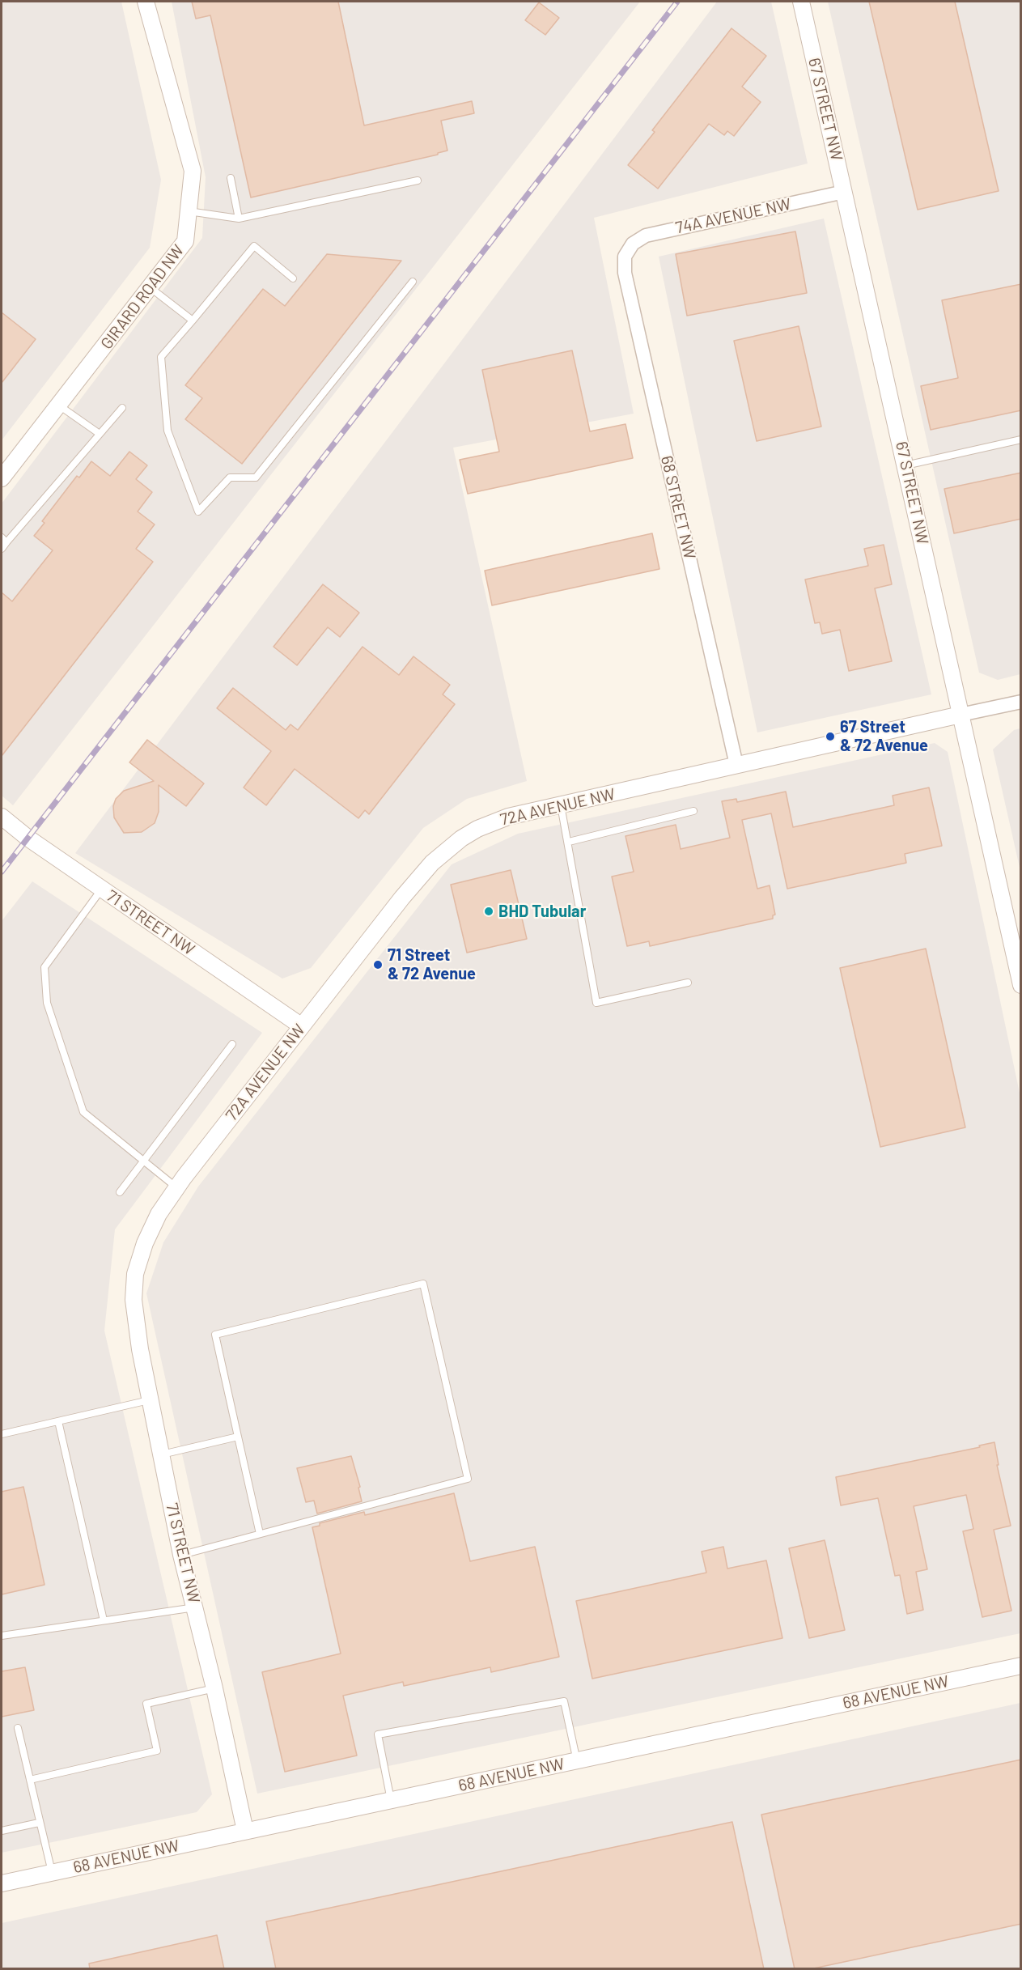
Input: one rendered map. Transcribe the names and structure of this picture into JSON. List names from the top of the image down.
{
  "streets": {
    "street": [
      "67 STREET NW",
      "74A AVENUE NW",
      "GIRARD ROAD NW",
      "68 STREET NW",
      "72A AVENUE NW",
      "71 STREET NW",
      "68 AVENUE NW"
    ]
  },
  "crossings": [
    ["67 STREET NW", "74A AVENUE NW"],
    ["67 STREET NW", "72A AVENUE NW"],
    ["74A AVENUE NW", "68 STREET NW"],
    ["68 STREET NW", "72A AVENUE NW"],
    ["72A AVENUE NW", "71 STREET NW"],
    ["71 STREET NW", "68 AVENUE NW"]
  ],
  "places": ["67 Street & 72 Avenue", "BHD Tubular", "71 Street & 72 Avenue"]
}
